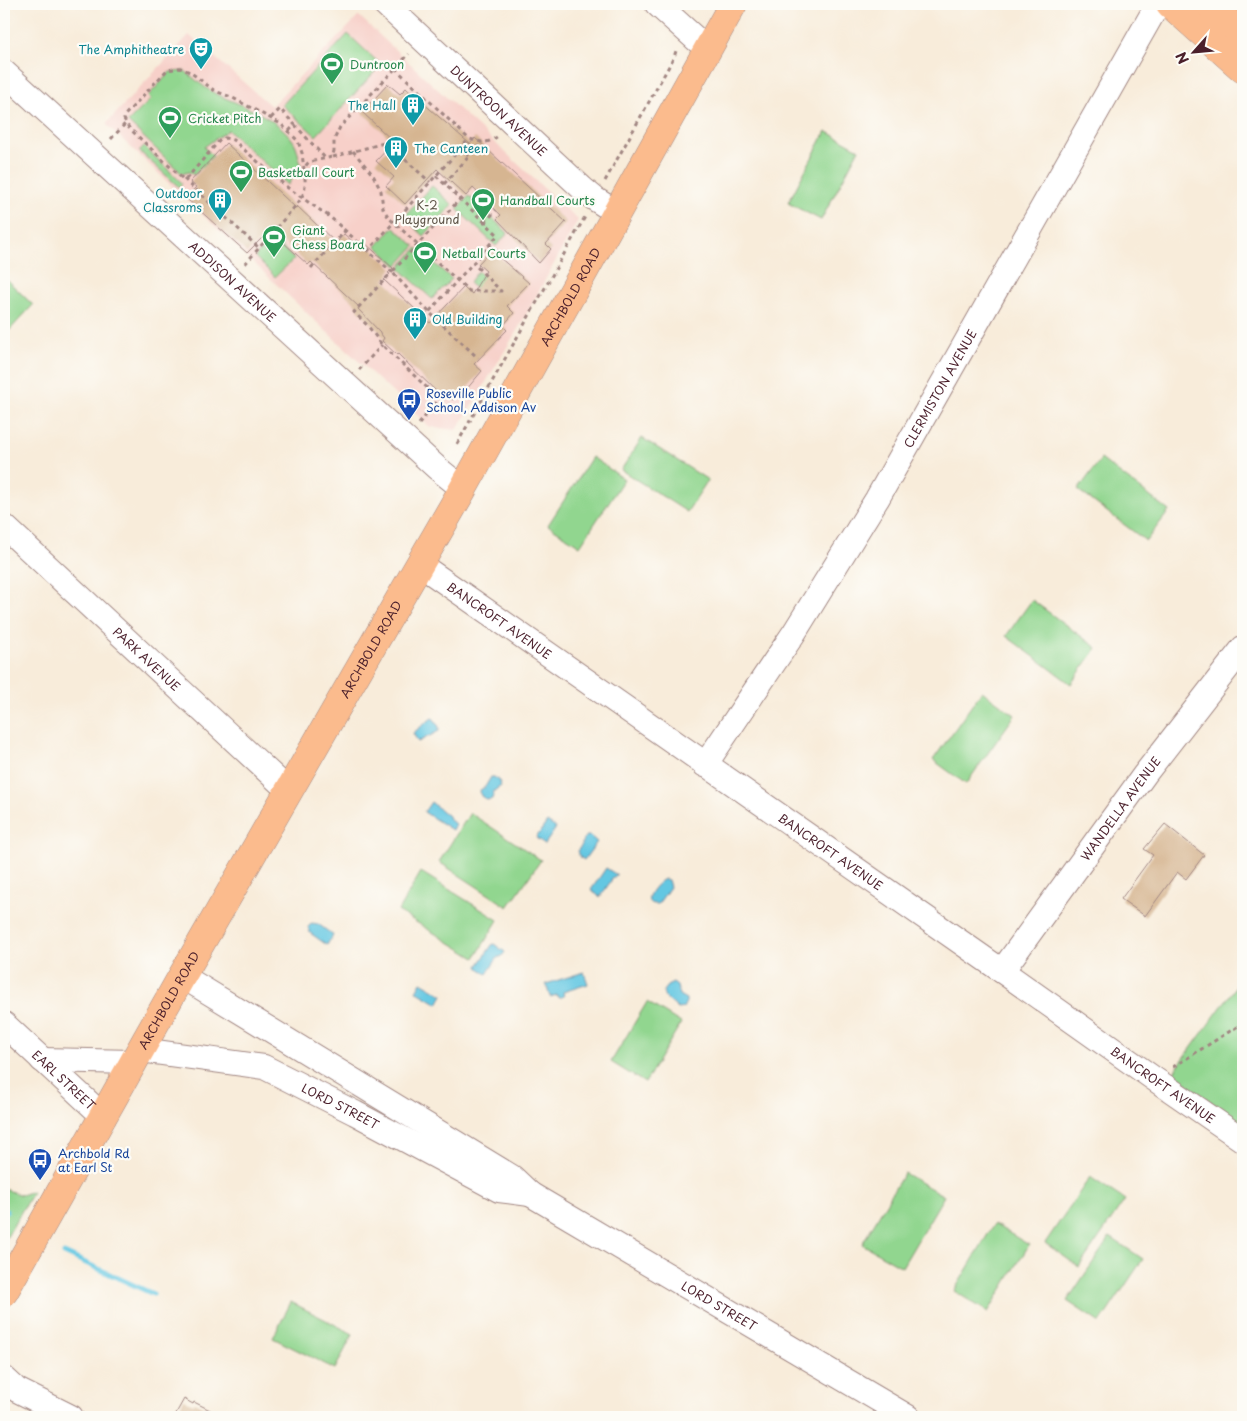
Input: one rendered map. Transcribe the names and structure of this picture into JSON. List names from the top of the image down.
{
  "streets": {
    "main road": ["ARCHBOLD ROAD"],
    "street": [
      "DUNTROON AVENUE",
      "ADDISON AVENUE",
      "CLERMISTON AVENUE",
      "BANCROFT AVENUE",
      "PARK AVENUE",
      "WANDELLA AVENUE",
      "EARL STREET",
      "LORD STREET"
    ]
  },
  "crossings": [
    ["DUNTROON AVENUE", "ARCHBOLD ROAD"],
    ["ADDISON AVENUE", "ARCHBOLD ROAD"],
    ["ARCHBOLD ROAD", "BANCROFT AVENUE"],
    ["ARCHBOLD ROAD", "PARK AVENUE"],
    ["ARCHBOLD ROAD", "EARL STREET"],
    ["ARCHBOLD ROAD", "LORD STREET"],
    ["CLERMISTON AVENUE", "BANCROFT AVENUE"],
    ["BANCROFT AVENUE", "WANDELLA AVENUE"],
    ["EARL STREET", "LORD STREET"]
  ],
  "parks": ["K-2 Playground"],
  "places": {
    "theatre": ["The Amphitheatre"],
    "sports": [
      "Duntroon",
      "Cricket Pitch",
      "Basketball Court",
      "Handball Courts",
      "Giant Chess Board",
      "Netball Courts"
    ],
    "building": [
      "The Hall",
      "The Canteen",
      "Outdoor Classroms",
      "Old Building"
    ],
    "bus stop": ["Roseville Public School, Addison Av", "Archbold Rd at Earl St"]
  },
  "north": "bottom left"
}
